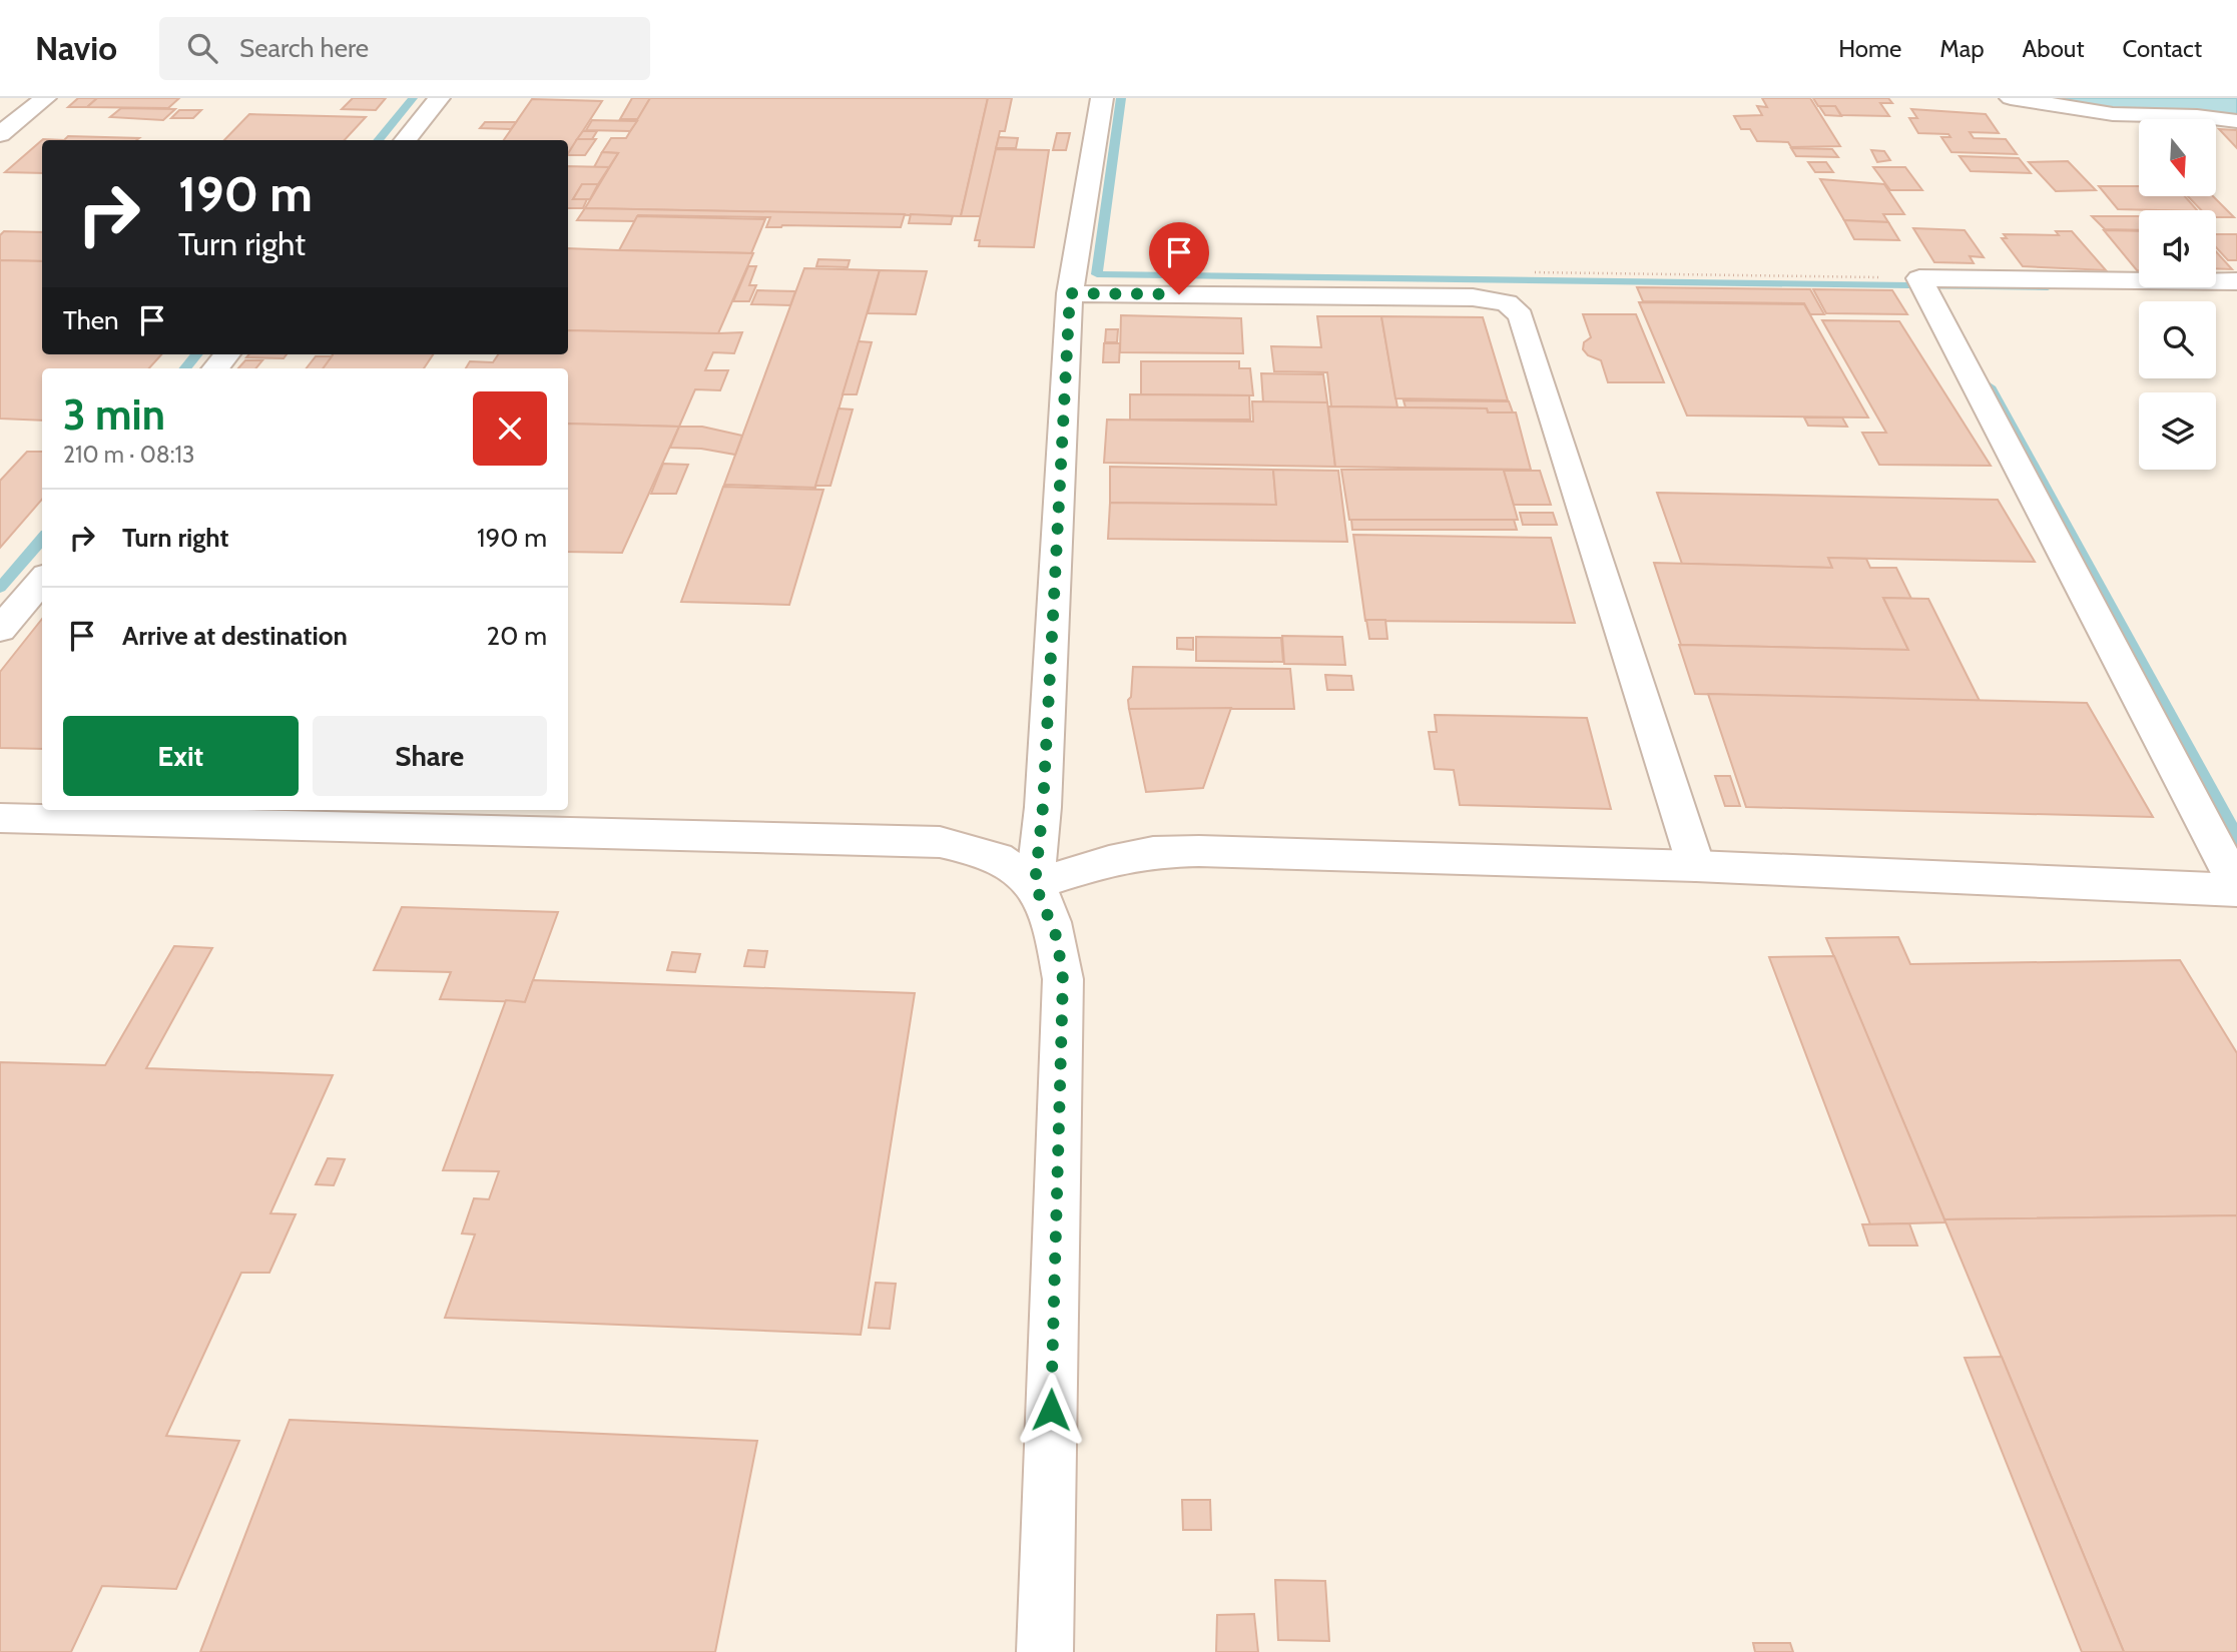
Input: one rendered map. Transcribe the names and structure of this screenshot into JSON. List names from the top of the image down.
{
  "north": "bottom",
  "page": {
    "header": "Navio",
    "search": "Search here",
    "nav": [
      "Home",
      "Map",
      "About",
      "Contact"
    ],
    "turn": ["190 m", "Turn right"],
    "then": "Then",
    "heading": ["3 min", "210 m · 08:13"],
    "list": [
      {
        "name": "Turn right",
        "value": "190 m"
      },
      {
        "name": "Arrive at destination",
        "value": "20 m"
      }
    ],
    "buttons": ["Exit", "Share"]
  }
}
